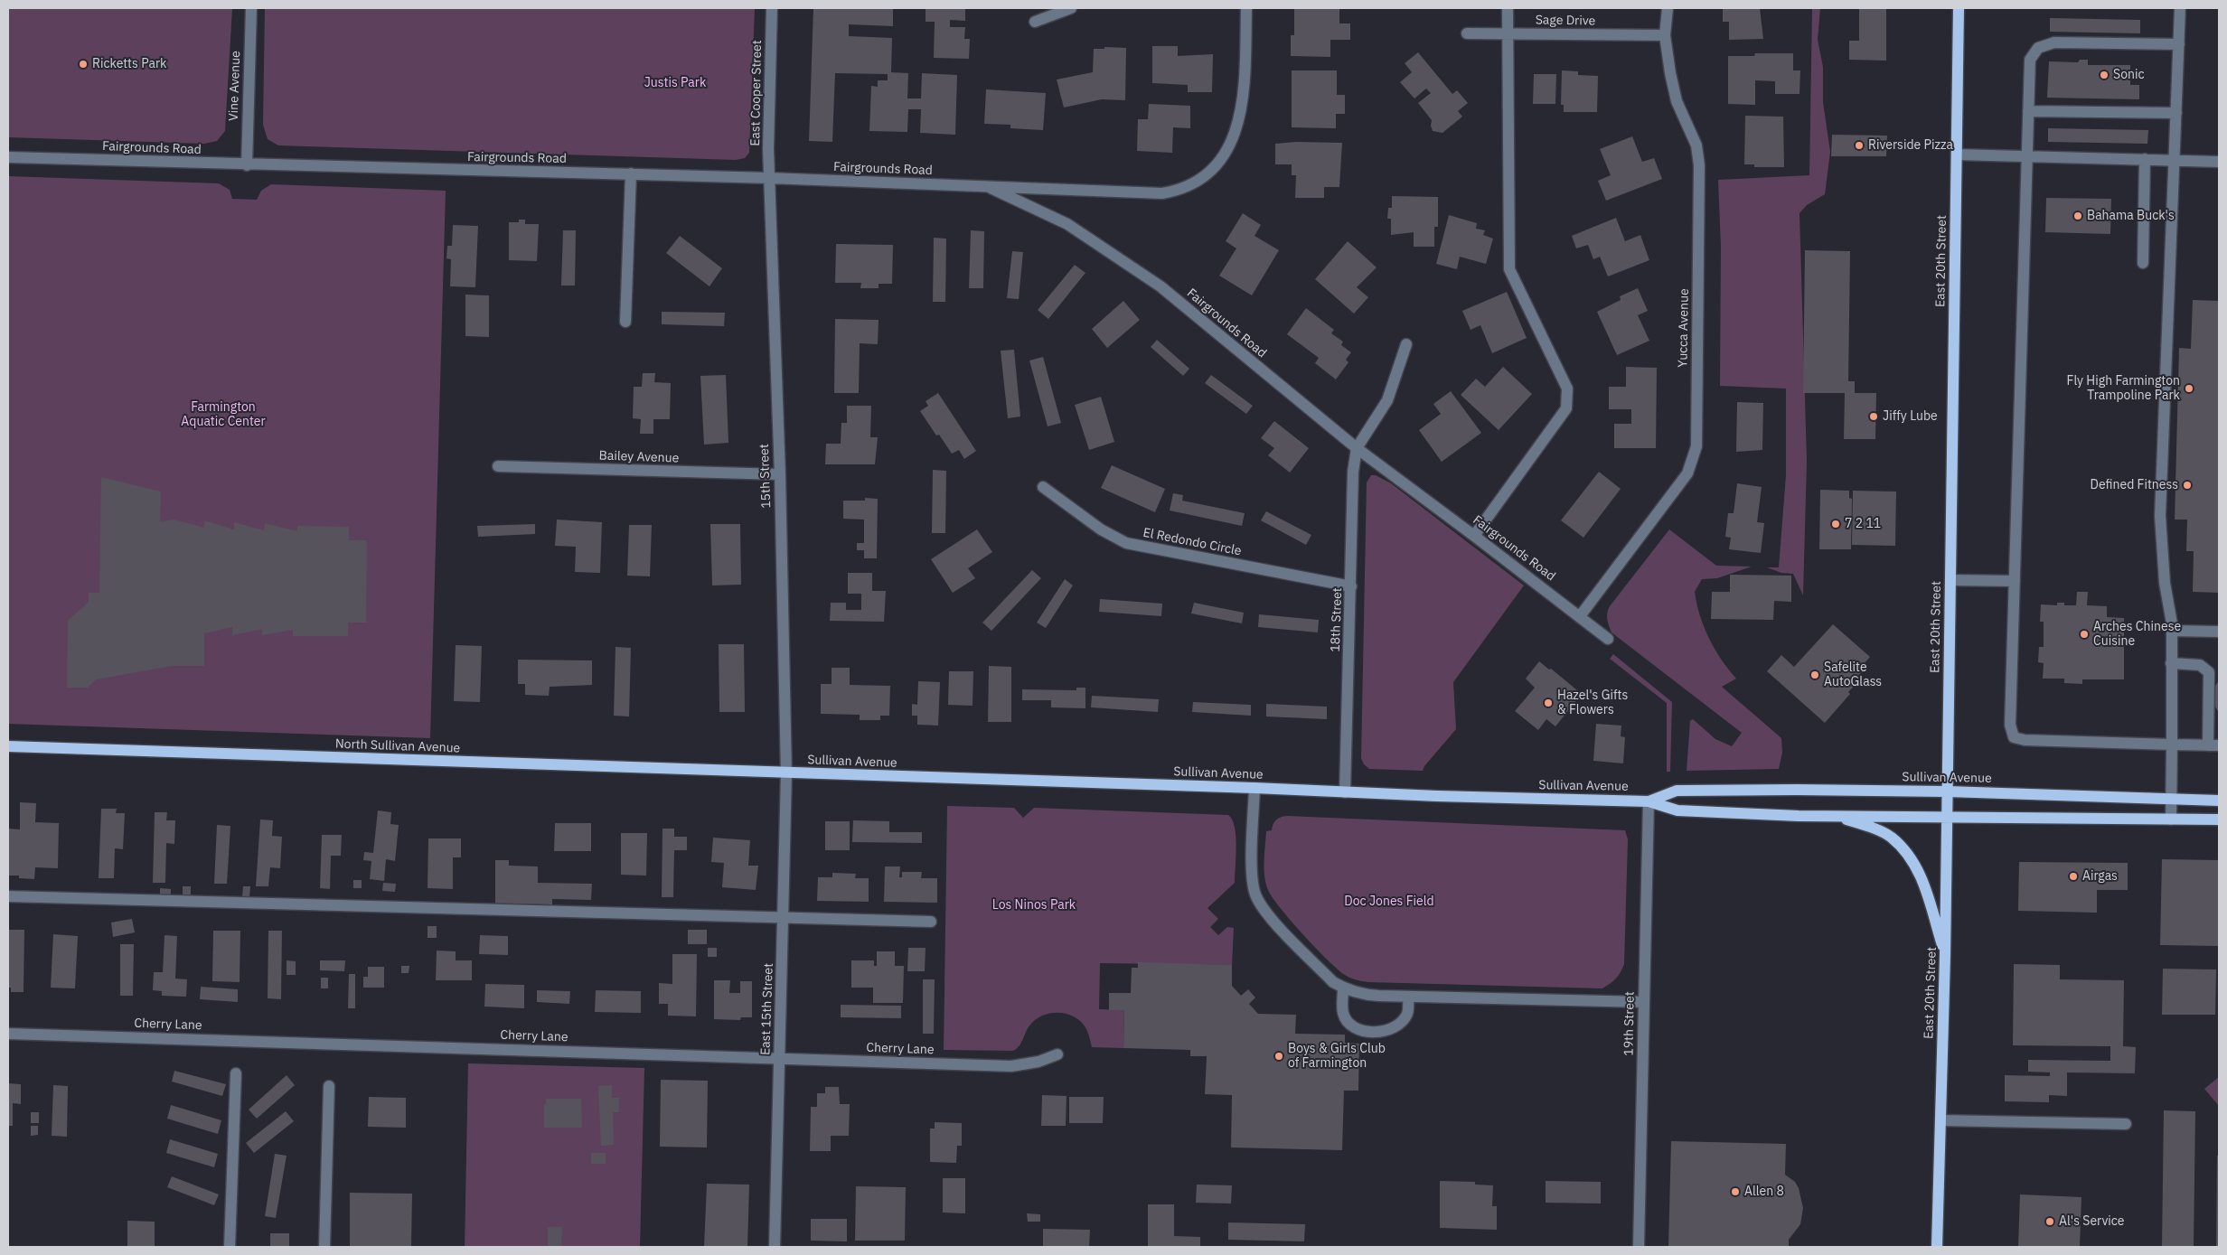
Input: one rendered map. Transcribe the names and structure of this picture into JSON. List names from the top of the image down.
{
  "streets": {
    "main road": ["East 20th Street", "North Sullivan Avenue", "Sullivan Avenue"],
    "street": [
      "Sage Drive",
      "Vine Avenue",
      "East Cooper Street",
      "Fairgrounds Road",
      "Yucca Avenue",
      "Bailey Avenue",
      "15th Street",
      "El Redondo Circle",
      "18th Street",
      "East 15th Street",
      "19th Street",
      "Cherry Lane"
    ]
  },
  "crossings": [
    ["Sage Drive", "Yucca Avenue"],
    ["Vine Avenue", "Fairgrounds Road"],
    ["East Cooper Street", "Fairgrounds Road"],
    ["East Cooper Street", "15th Street"],
    ["Fairgrounds Road", "Yucca Avenue"],
    ["Fairgrounds Road", "15th Street"],
    ["Fairgrounds Road", "18th Street"],
    ["East 20th Street", "Sullivan Avenue"],
    ["Bailey Avenue", "15th Street"],
    ["15th Street", "North Sullivan Avenue"],
    ["15th Street", "Sullivan Avenue"],
    ["15th Street", "East 15th Street"],
    ["El Redondo Circle", "18th Street"],
    ["18th Street", "Sullivan Avenue"],
    ["North Sullivan Avenue", "Sullivan Avenue"],
    ["North Sullivan Avenue", "East 15th Street"],
    ["Sullivan Avenue", "East 15th Street"],
    ["Sullivan Avenue", "19th Street"],
    ["East 15th Street", "Cherry Lane"]
  ],
  "parks": [
    "Justis Park",
    "Farmington Aquatic Center",
    "Doc Jones Field",
    "Los Ninos Park"
  ],
  "places": [
    "Ricketts Park",
    "Sonic",
    "Riverside Pizza",
    "Bahama Buck's",
    "Fly High Farmington Trampoline Park",
    "Jiffy Lube",
    "Defined Fitness",
    "7 2 11",
    "Arches Chinese Cuisine",
    "Safelite AutoGlass",
    "Hazel's Gifts & Flowers",
    "Airgas",
    "Boys & Girls Club of Farmington",
    "Allen 8",
    "Al's Service"
  ]
}
